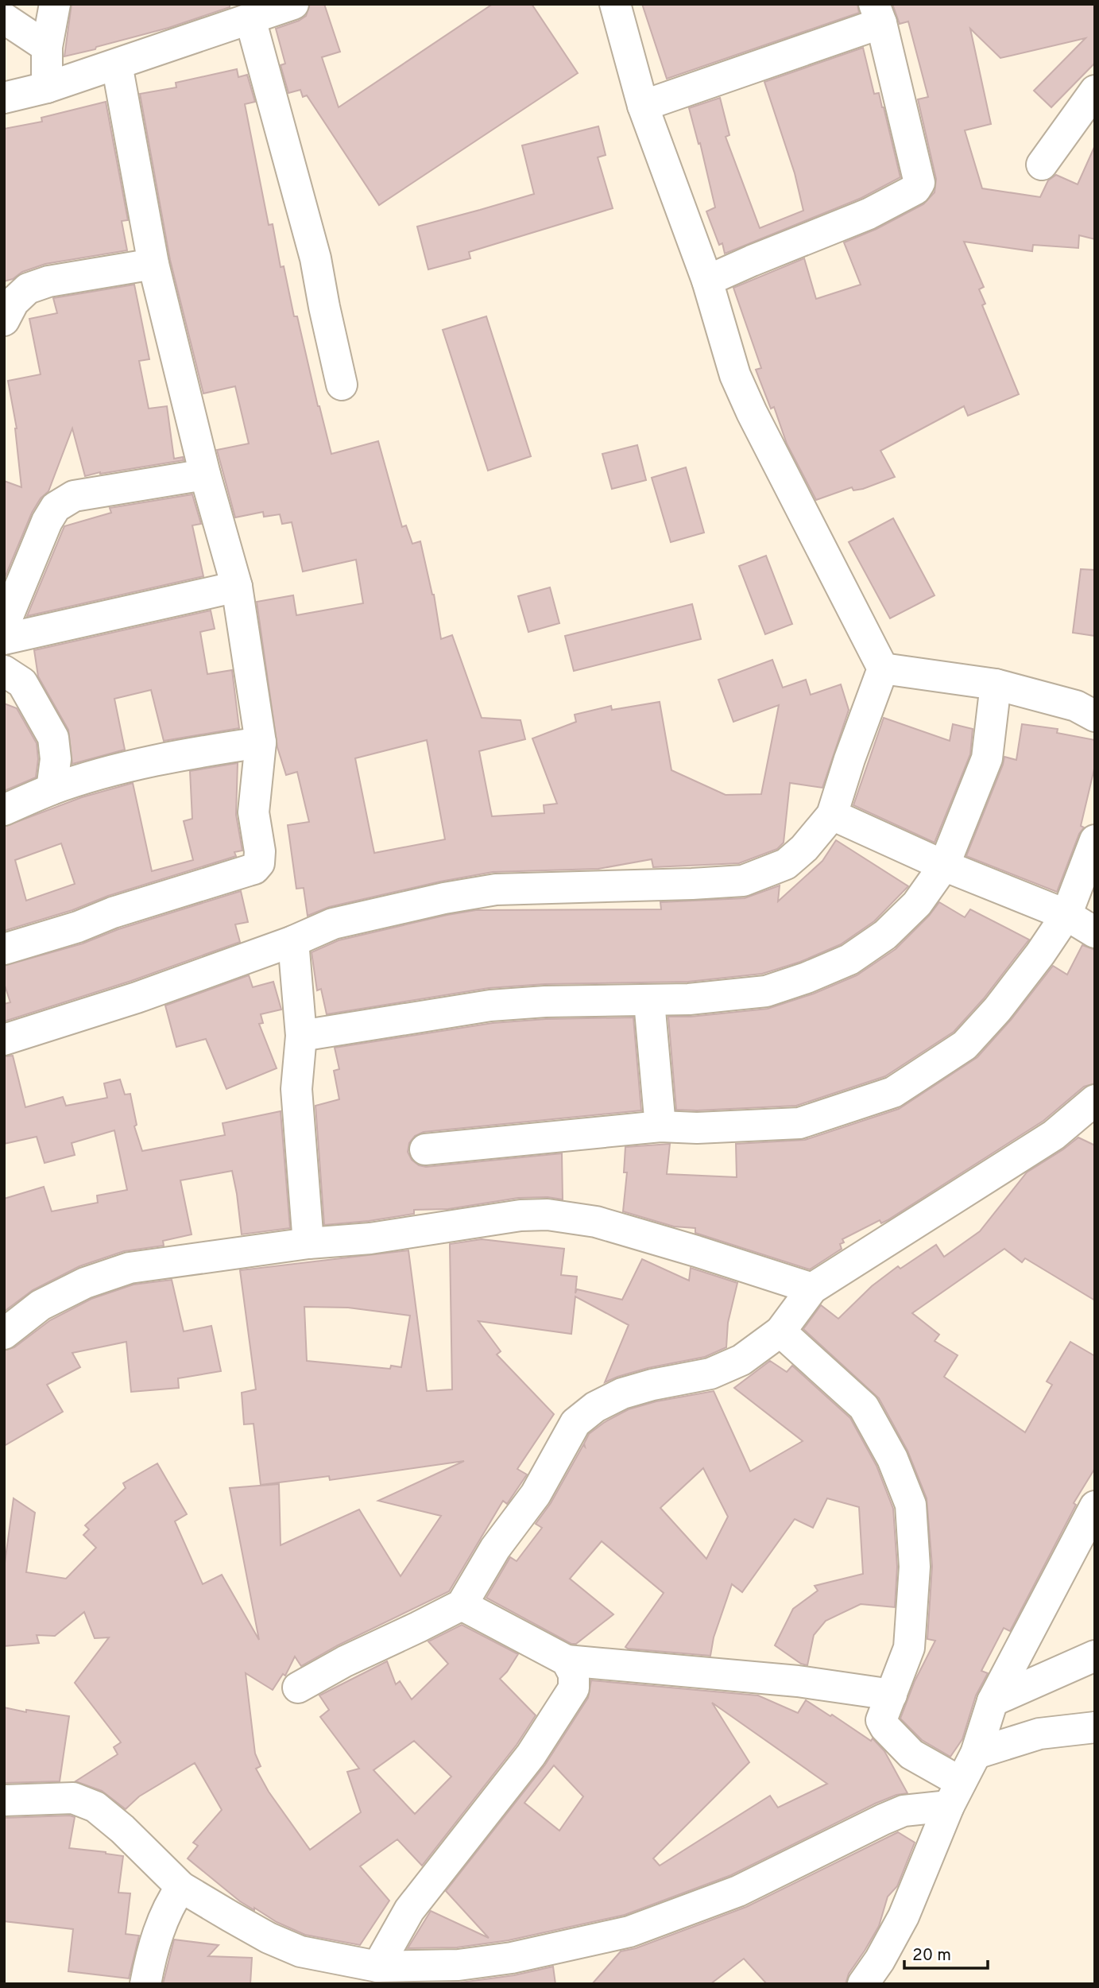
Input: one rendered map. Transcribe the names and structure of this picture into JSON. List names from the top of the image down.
{
  "scale_bar": "20 m"
}
